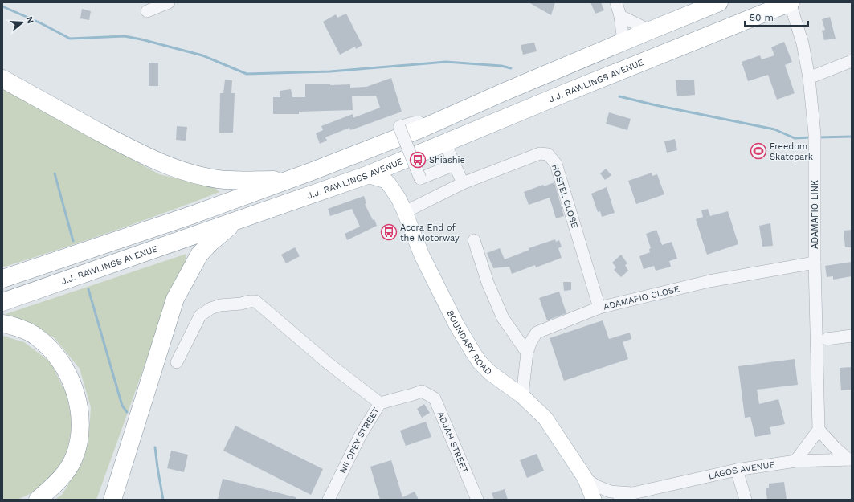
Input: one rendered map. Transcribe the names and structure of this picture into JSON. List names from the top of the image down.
{
  "streets": {
    "highway": ["J.J. RAWLINGS AVENUE"],
    "main road": ["BOUNDARY ROAD"],
    "street": [
      "HOSTEL CLOSE",
      "ADAMAFIO LINK",
      "ADAMAFIO CLOSE",
      "NII OPEY STREET",
      "ADJAH STREET",
      "LAGOS AVENUE"
    ]
  },
  "crossings": [
    ["J.J. RAWLINGS AVENUE", "ADAMAFIO LINK"],
    ["J.J. RAWLINGS AVENUE", "BOUNDARY ROAD"],
    ["HOSTEL CLOSE", "ADAMAFIO CLOSE"],
    ["HOSTEL CLOSE", "BOUNDARY ROAD"],
    ["ADAMAFIO LINK", "ADAMAFIO CLOSE"],
    ["ADAMAFIO CLOSE", "BOUNDARY ROAD"],
    ["BOUNDARY ROAD", "LAGOS AVENUE"],
    ["NII OPEY STREET", "ADJAH STREET"]
  ],
  "places": {
    "sports": ["Freedom Skatepark"],
    "bus stop": ["Shiashie", "Accra End of the Motorway"]
  },
  "scale_bar": "50 m",
  "north": "right"
}
